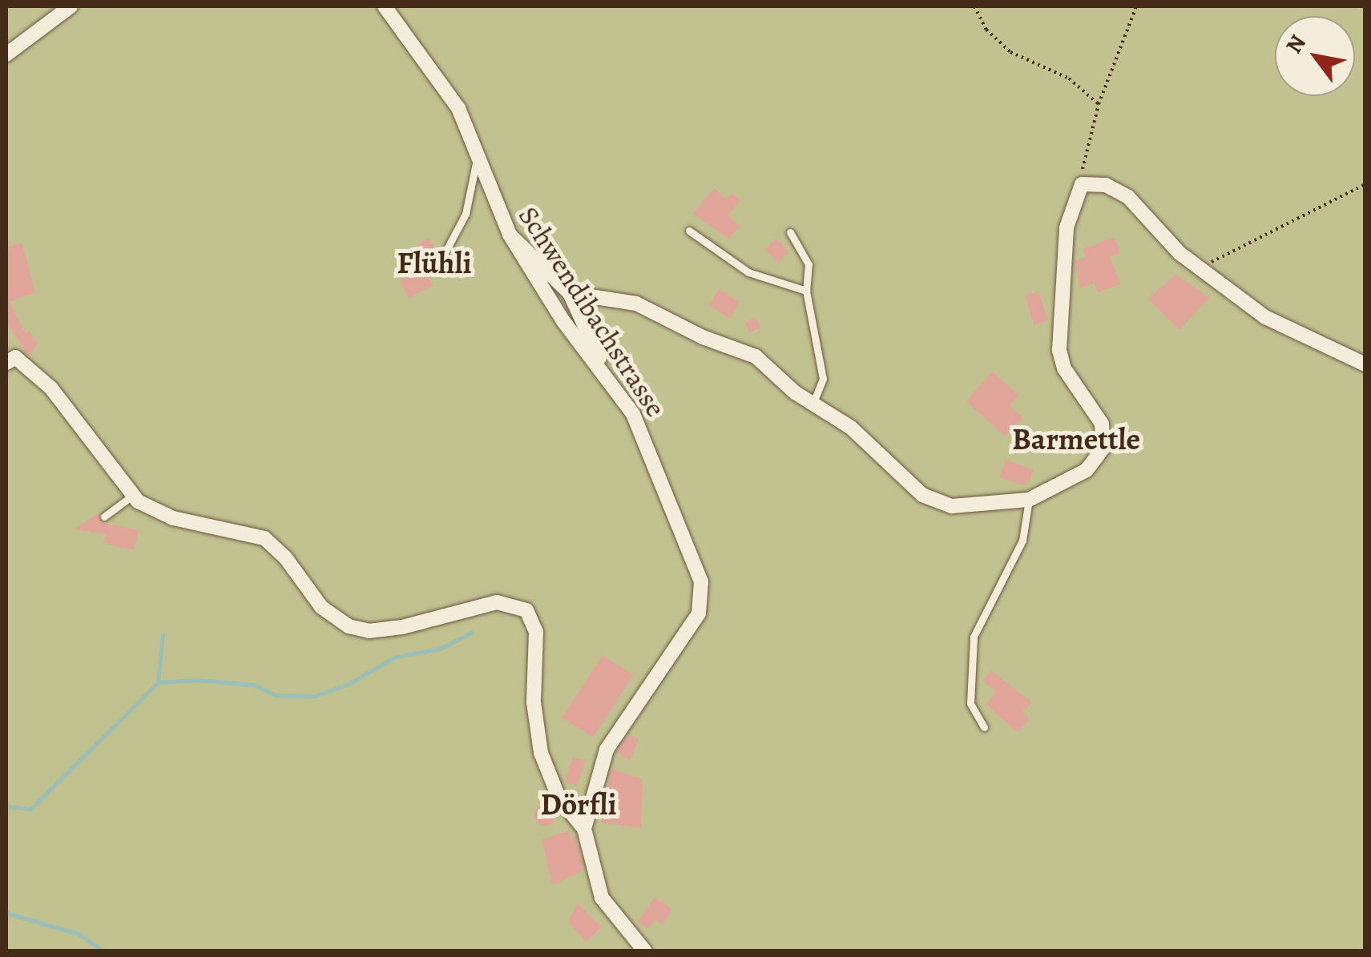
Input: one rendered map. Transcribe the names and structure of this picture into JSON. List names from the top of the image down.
{
  "streets": {
    "street": ["Schwendibachstrasse"]
  },
  "districts": ["Flühli", "Barmettle", "Dörfli"],
  "north": "top left"
}
